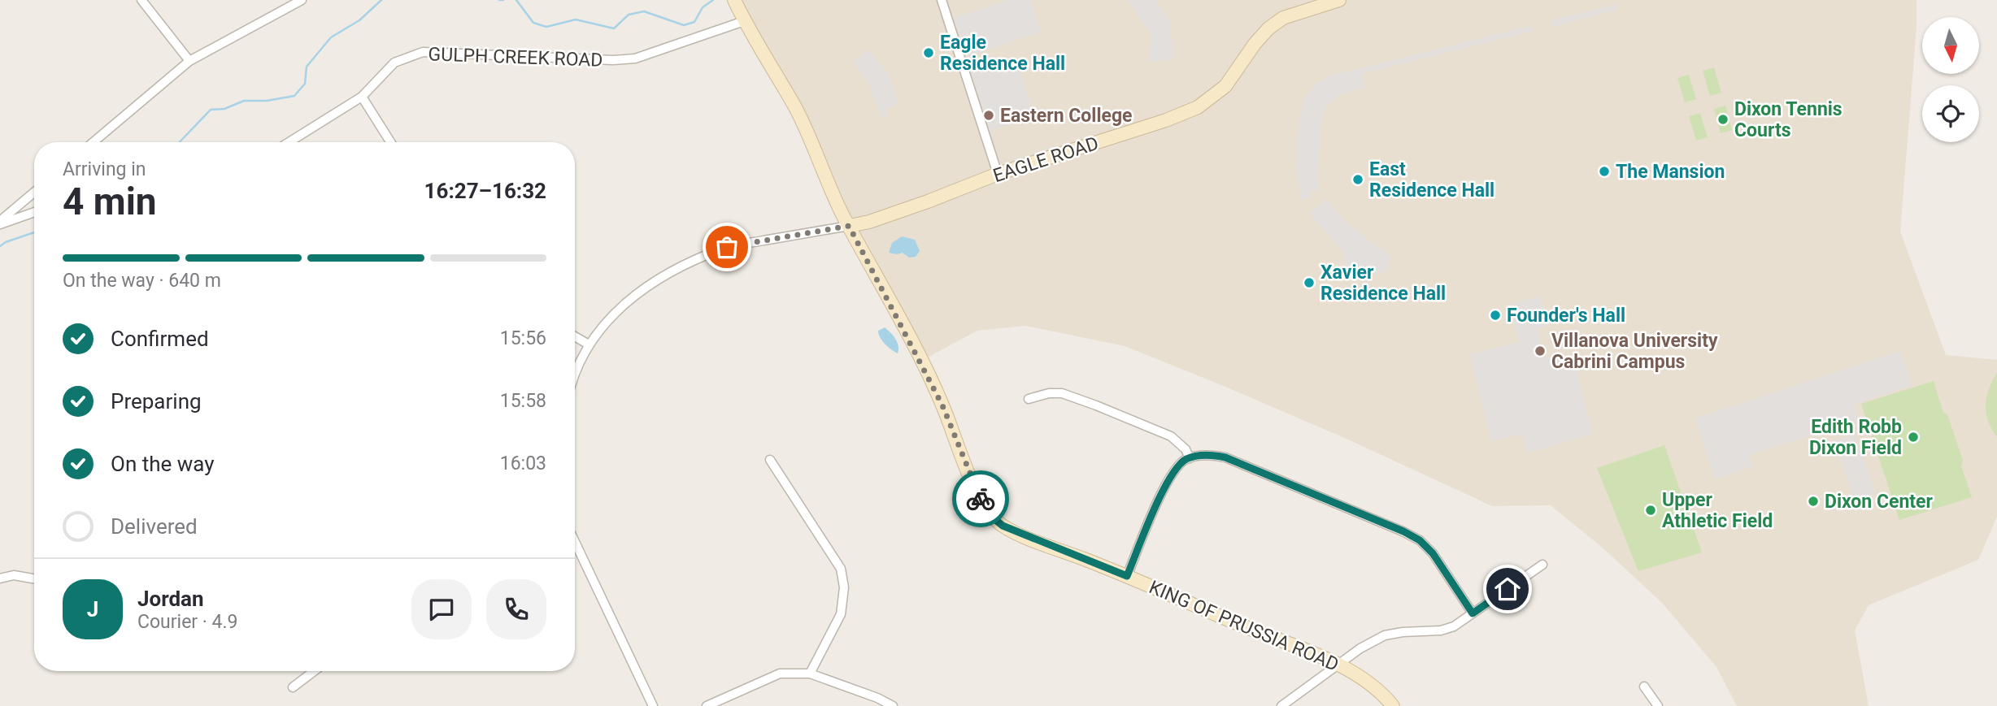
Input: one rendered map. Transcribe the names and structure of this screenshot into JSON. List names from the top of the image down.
{
  "streets": {
    "street": ["GULPH CREEK ROAD", "EAGLE ROAD", "KING OF PRUSSIA ROAD"]
  },
  "crossings": [
    ["GULPH CREEK ROAD", "KING OF PRUSSIA ROAD"],
    ["EAGLE ROAD", "KING OF PRUSSIA ROAD"]
  ],
  "places": [
    "Eagle Residence Hall",
    "Eastern College",
    "Dixon Tennis Courts",
    "The Mansion",
    "East Residence Hall",
    "Xavier Residence Hall",
    "Founder's Hall",
    "Villanova University Cabrini Campus",
    "Edith Robb Dixon Field",
    "Dixon Center",
    "Upper Athletic Field"
  ],
  "north": "bottom",
  "page": {
    "heading": ["4 min", "Arriving in", "16:27–16:32"],
    "panel": ["Jordan", "Courier · 4.9"],
    "bar": "On the way · 640 m",
    "list": [
      ["Confirmed", "15:56"],
      ["Preparing", "15:58"],
      ["On the way", "16:03"],
      "Delivered"
    ],
    "round": "J"
  }
}
